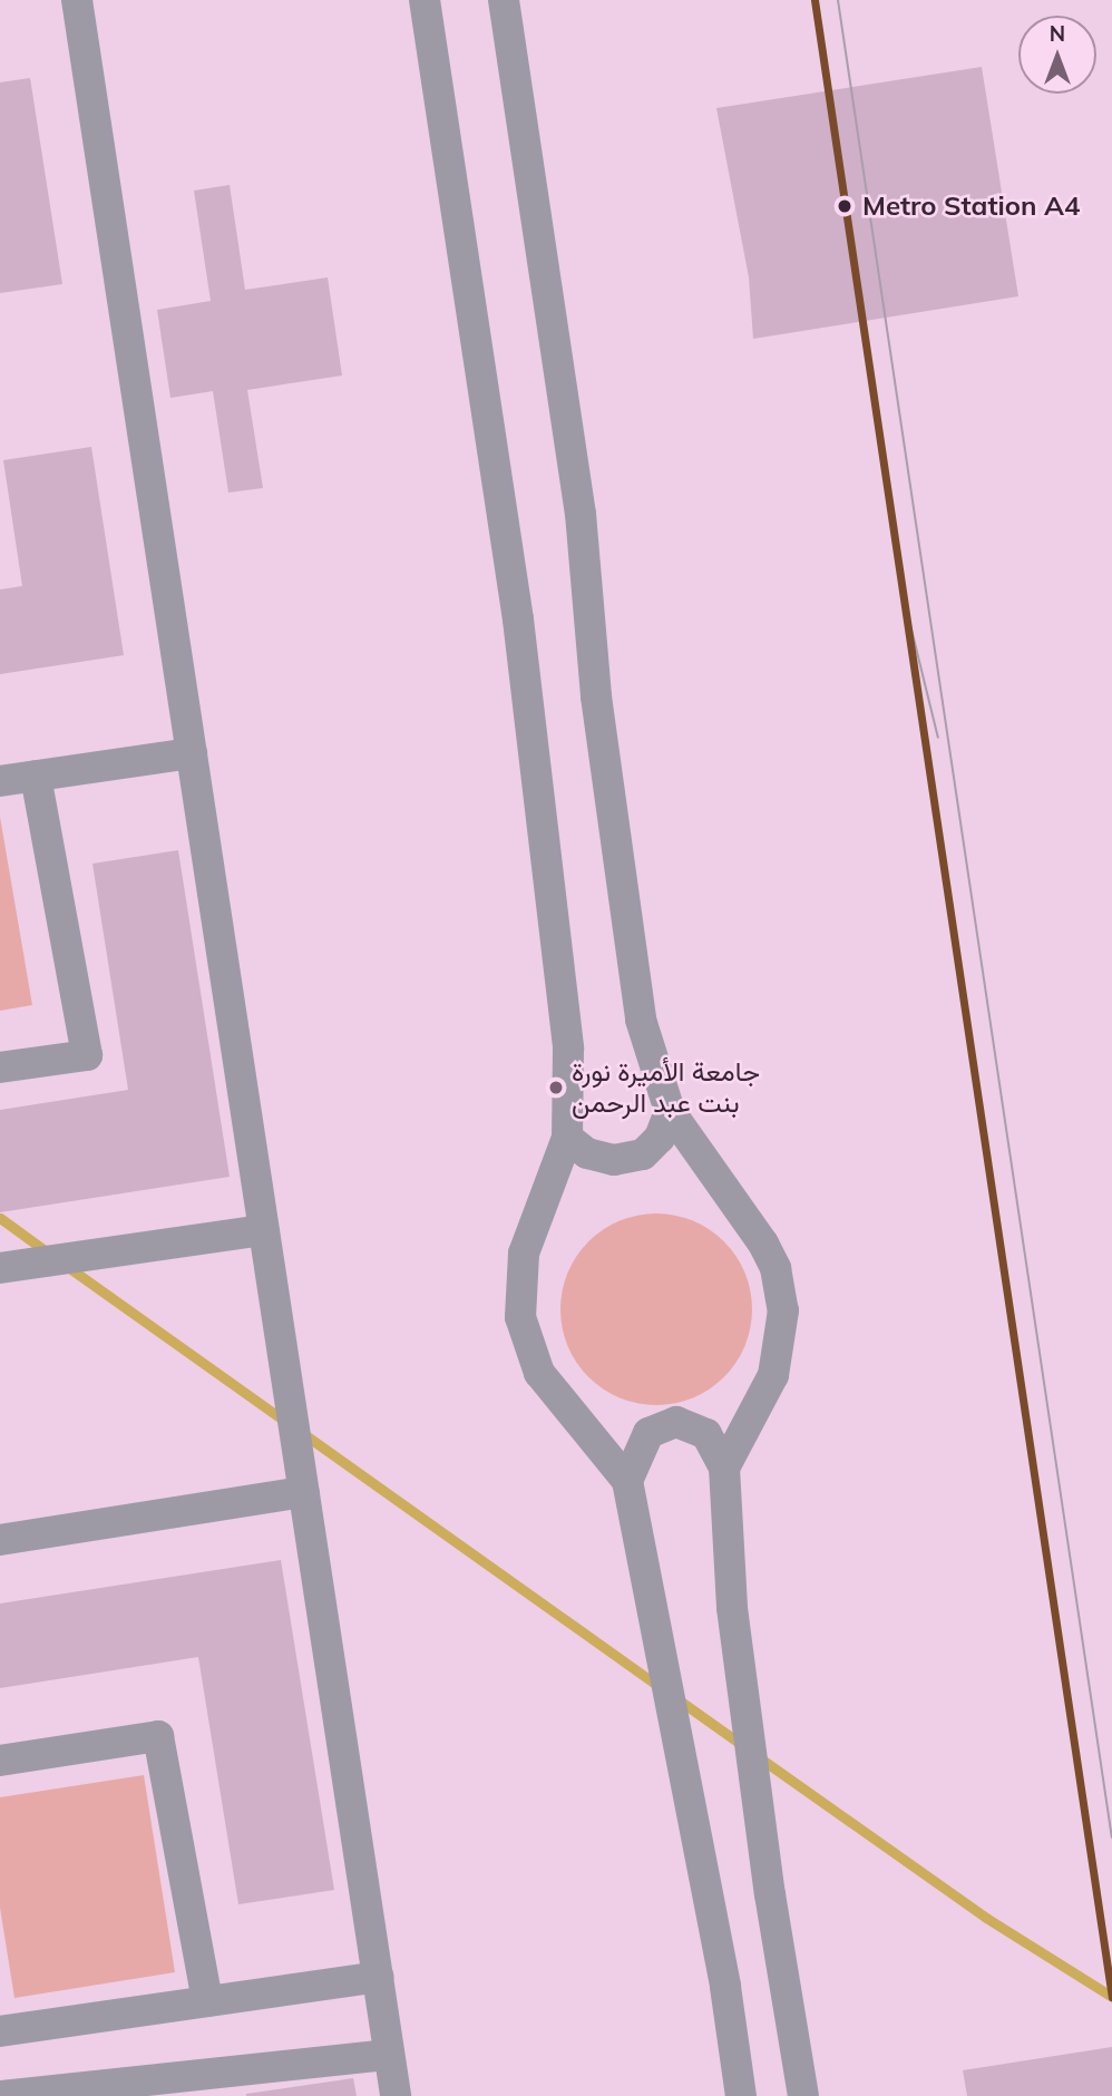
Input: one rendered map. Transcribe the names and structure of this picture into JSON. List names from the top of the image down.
{
  "places": ["Metro Station A4", "جامعة الأميرة نورة بنت عبد الرحمن"],
  "north": "top"
}
